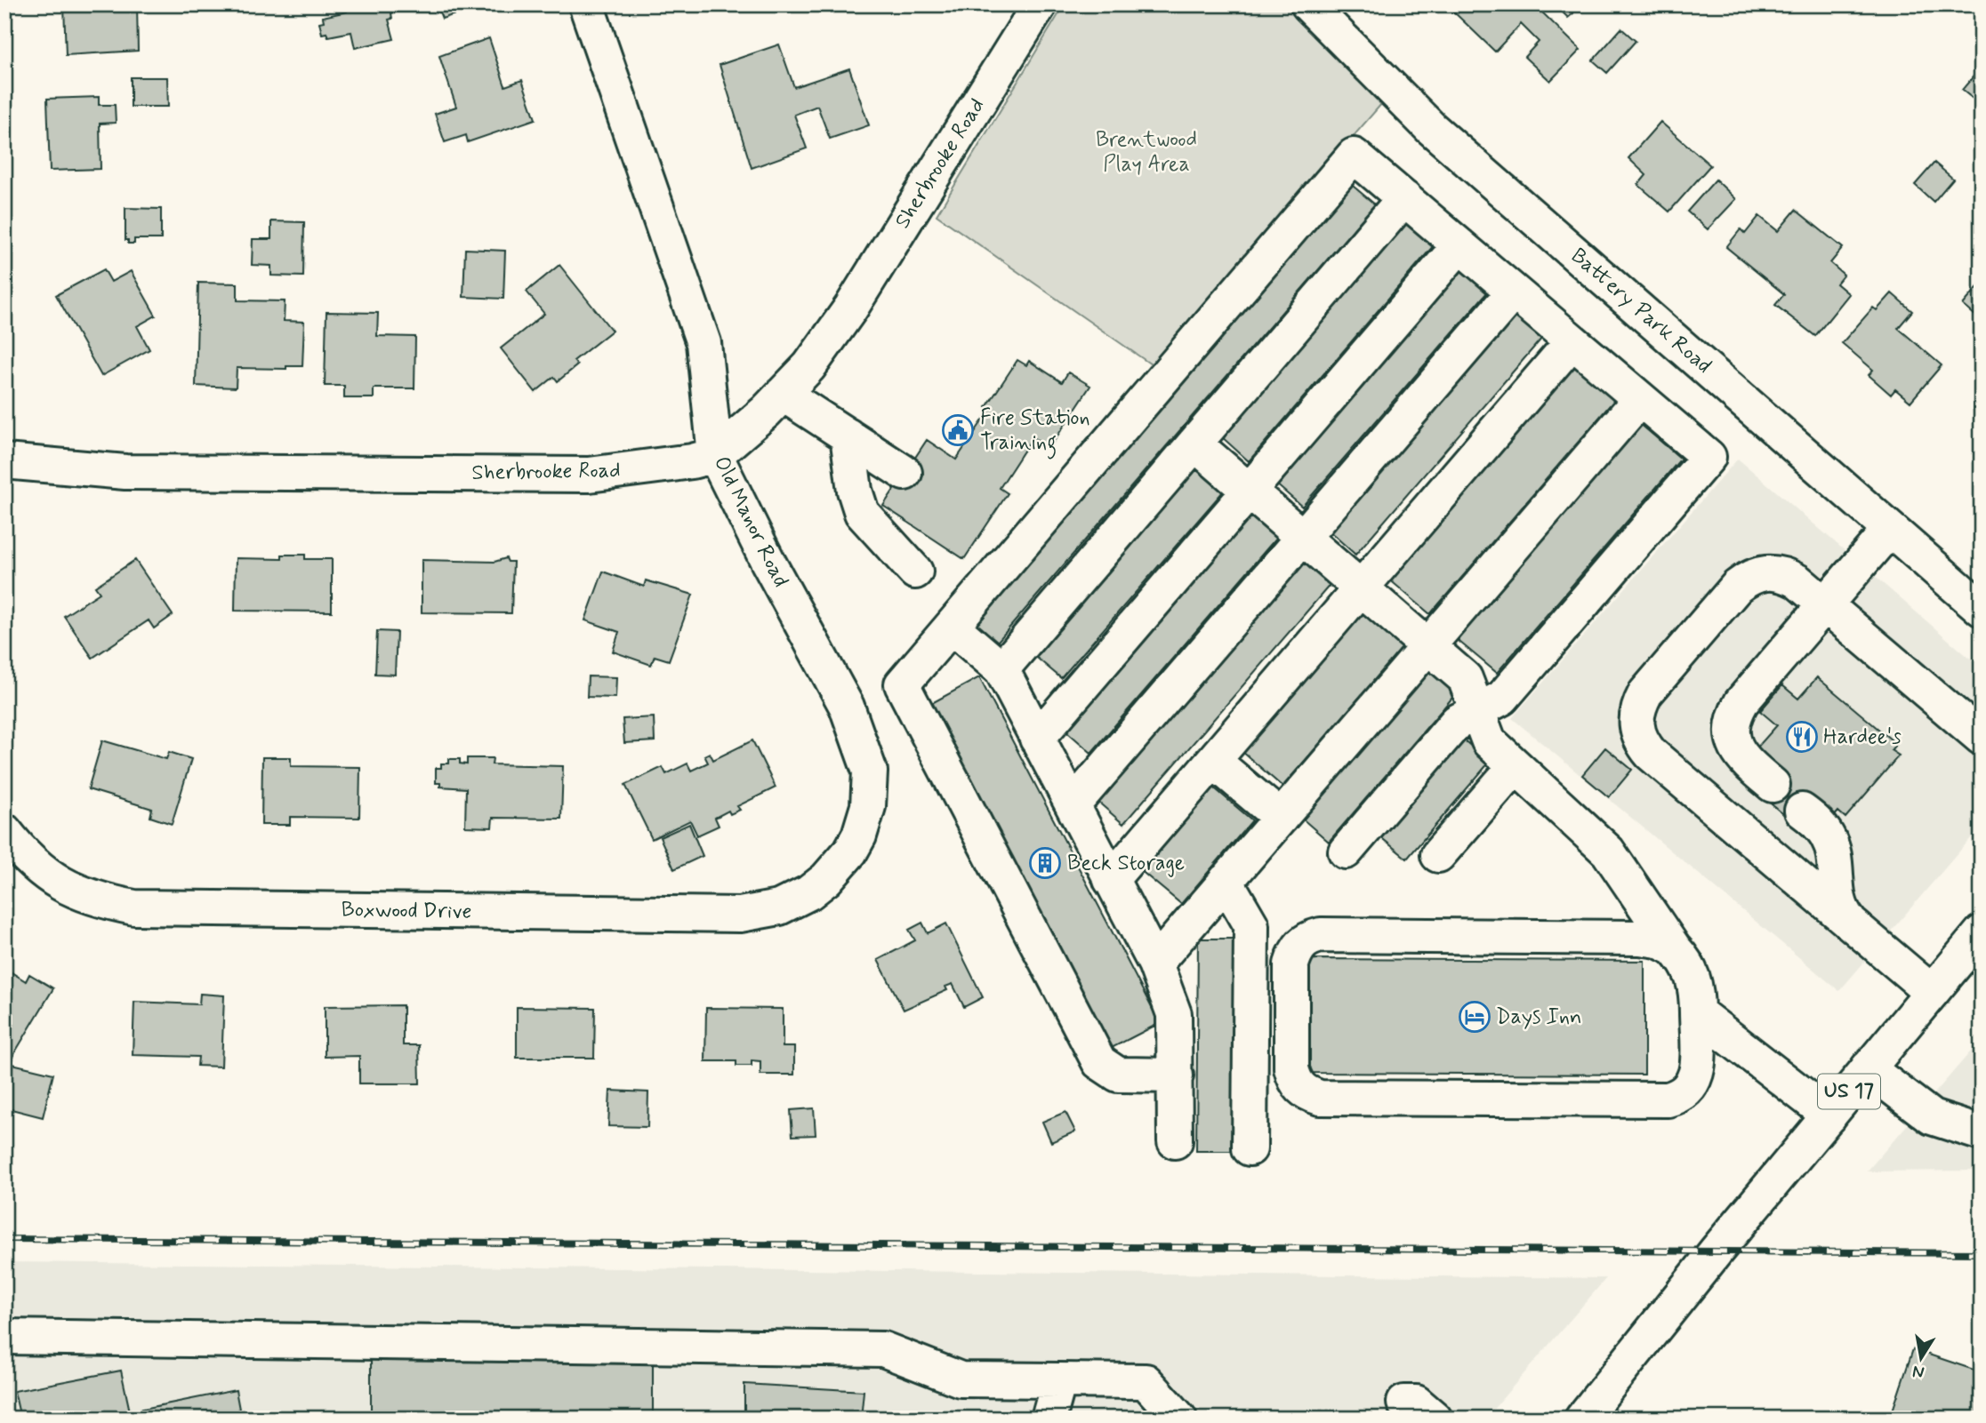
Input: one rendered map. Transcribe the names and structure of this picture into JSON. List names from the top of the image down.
{
  "streets": {
    "street": [
      "Sherbrooke Road",
      "Battery Park Road",
      "Old Manor Road",
      "Boxwood Drive",
      "US 17"
    ]
  },
  "crossings": [
    ["Sherbrooke Road", "Old Manor Road"],
    ["Old Manor Road", "Boxwood Drive"]
  ],
  "parks": ["Brentwood Play Area"],
  "places": {
    "public building": ["Fire Station Training"],
    "restaurant": ["Hardee's"],
    "building": ["Beck Storage"],
    "hotel": ["Days Inn"]
  },
  "north": "bottom"
}
